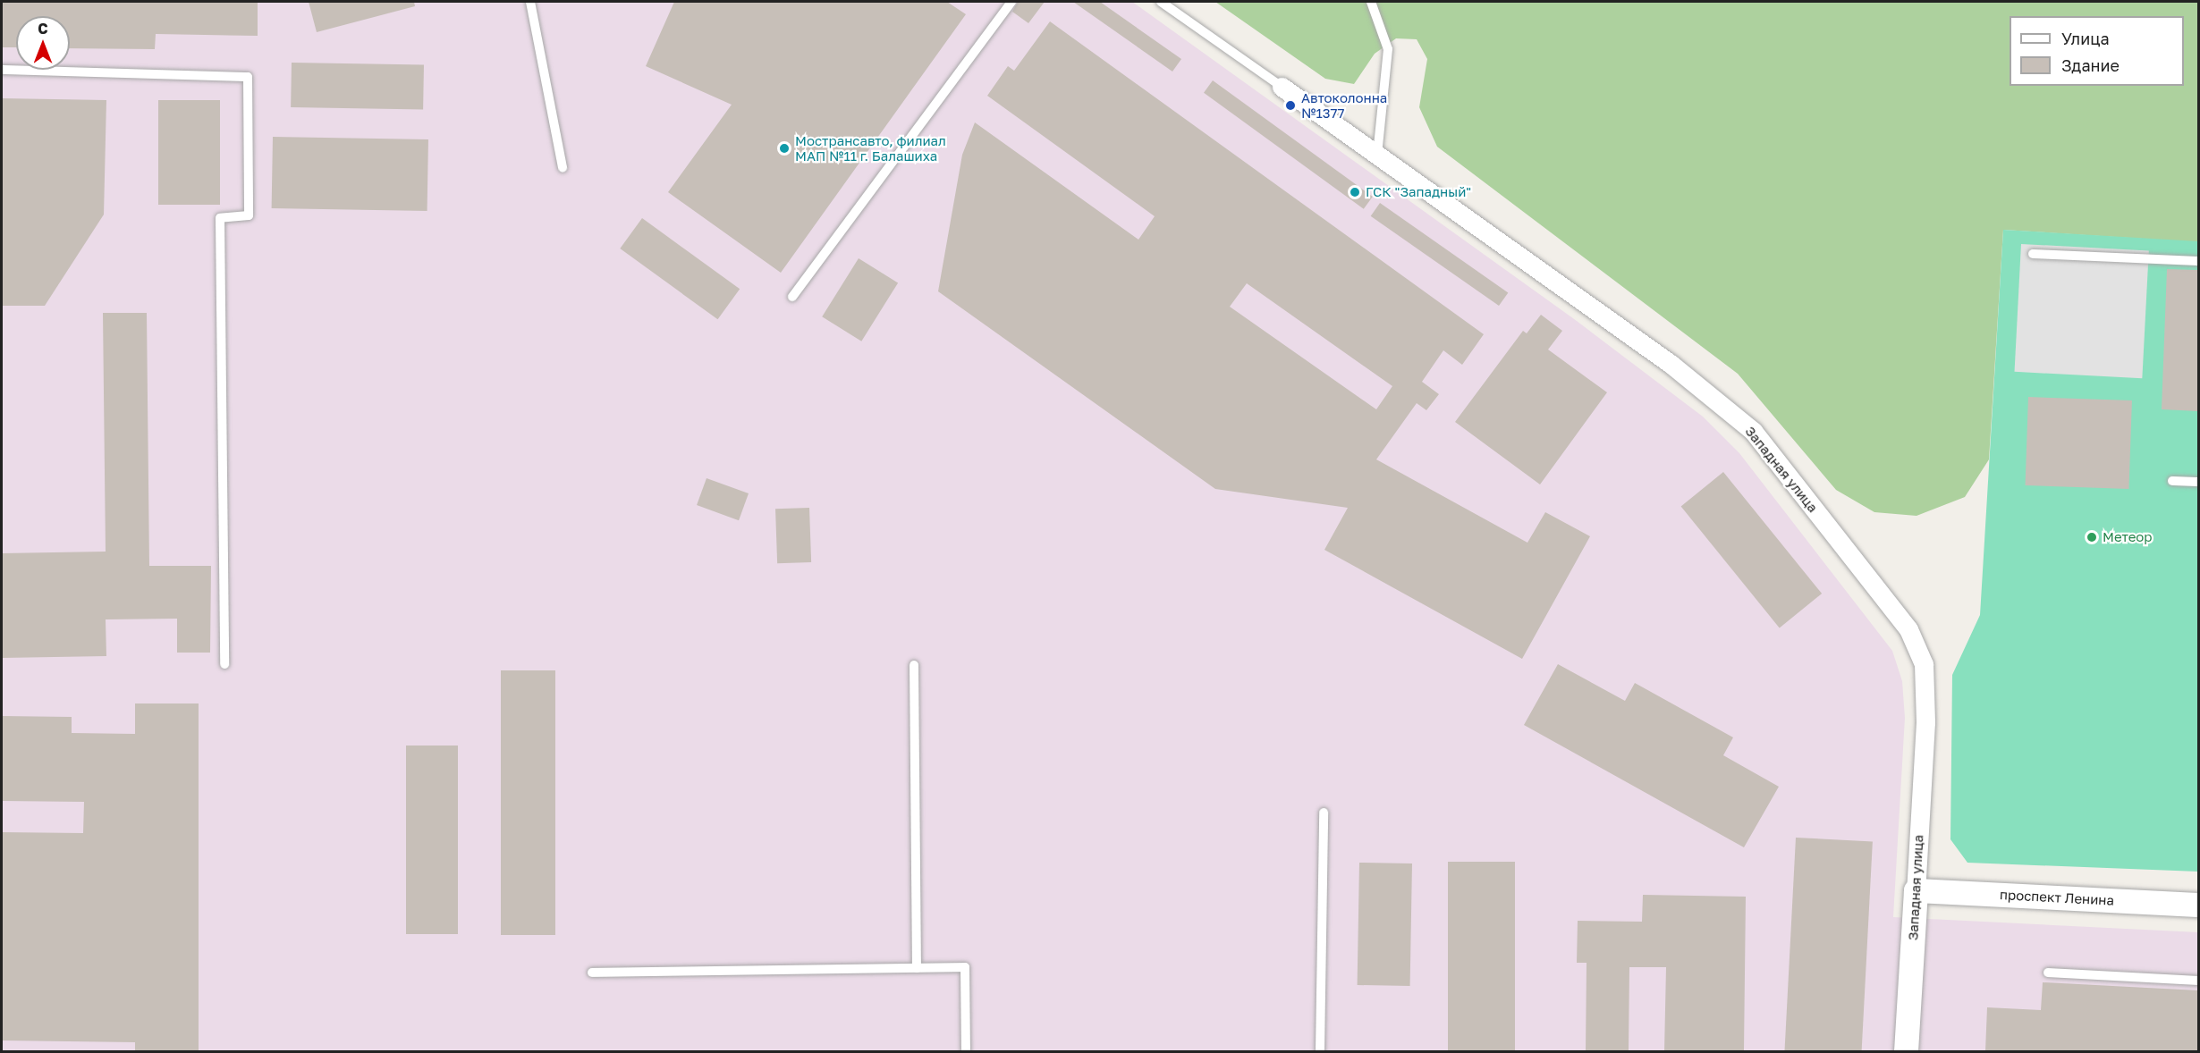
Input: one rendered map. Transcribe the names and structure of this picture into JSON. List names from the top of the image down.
{
  "streets": {
    "street": ["Западная улица", "проспект Ленина"]
  },
  "crossings": [
    ["Западная улица", "проспект Ленина"]
  ],
  "places": [
    "Автоколонна №1377",
    "Мострансавто, филиал МАП №11 г. Балашиха",
    "ГСК \"Западный\"",
    "Метеор"
  ],
  "legend": ["Улица", "Здание"],
  "north": "top"
}
